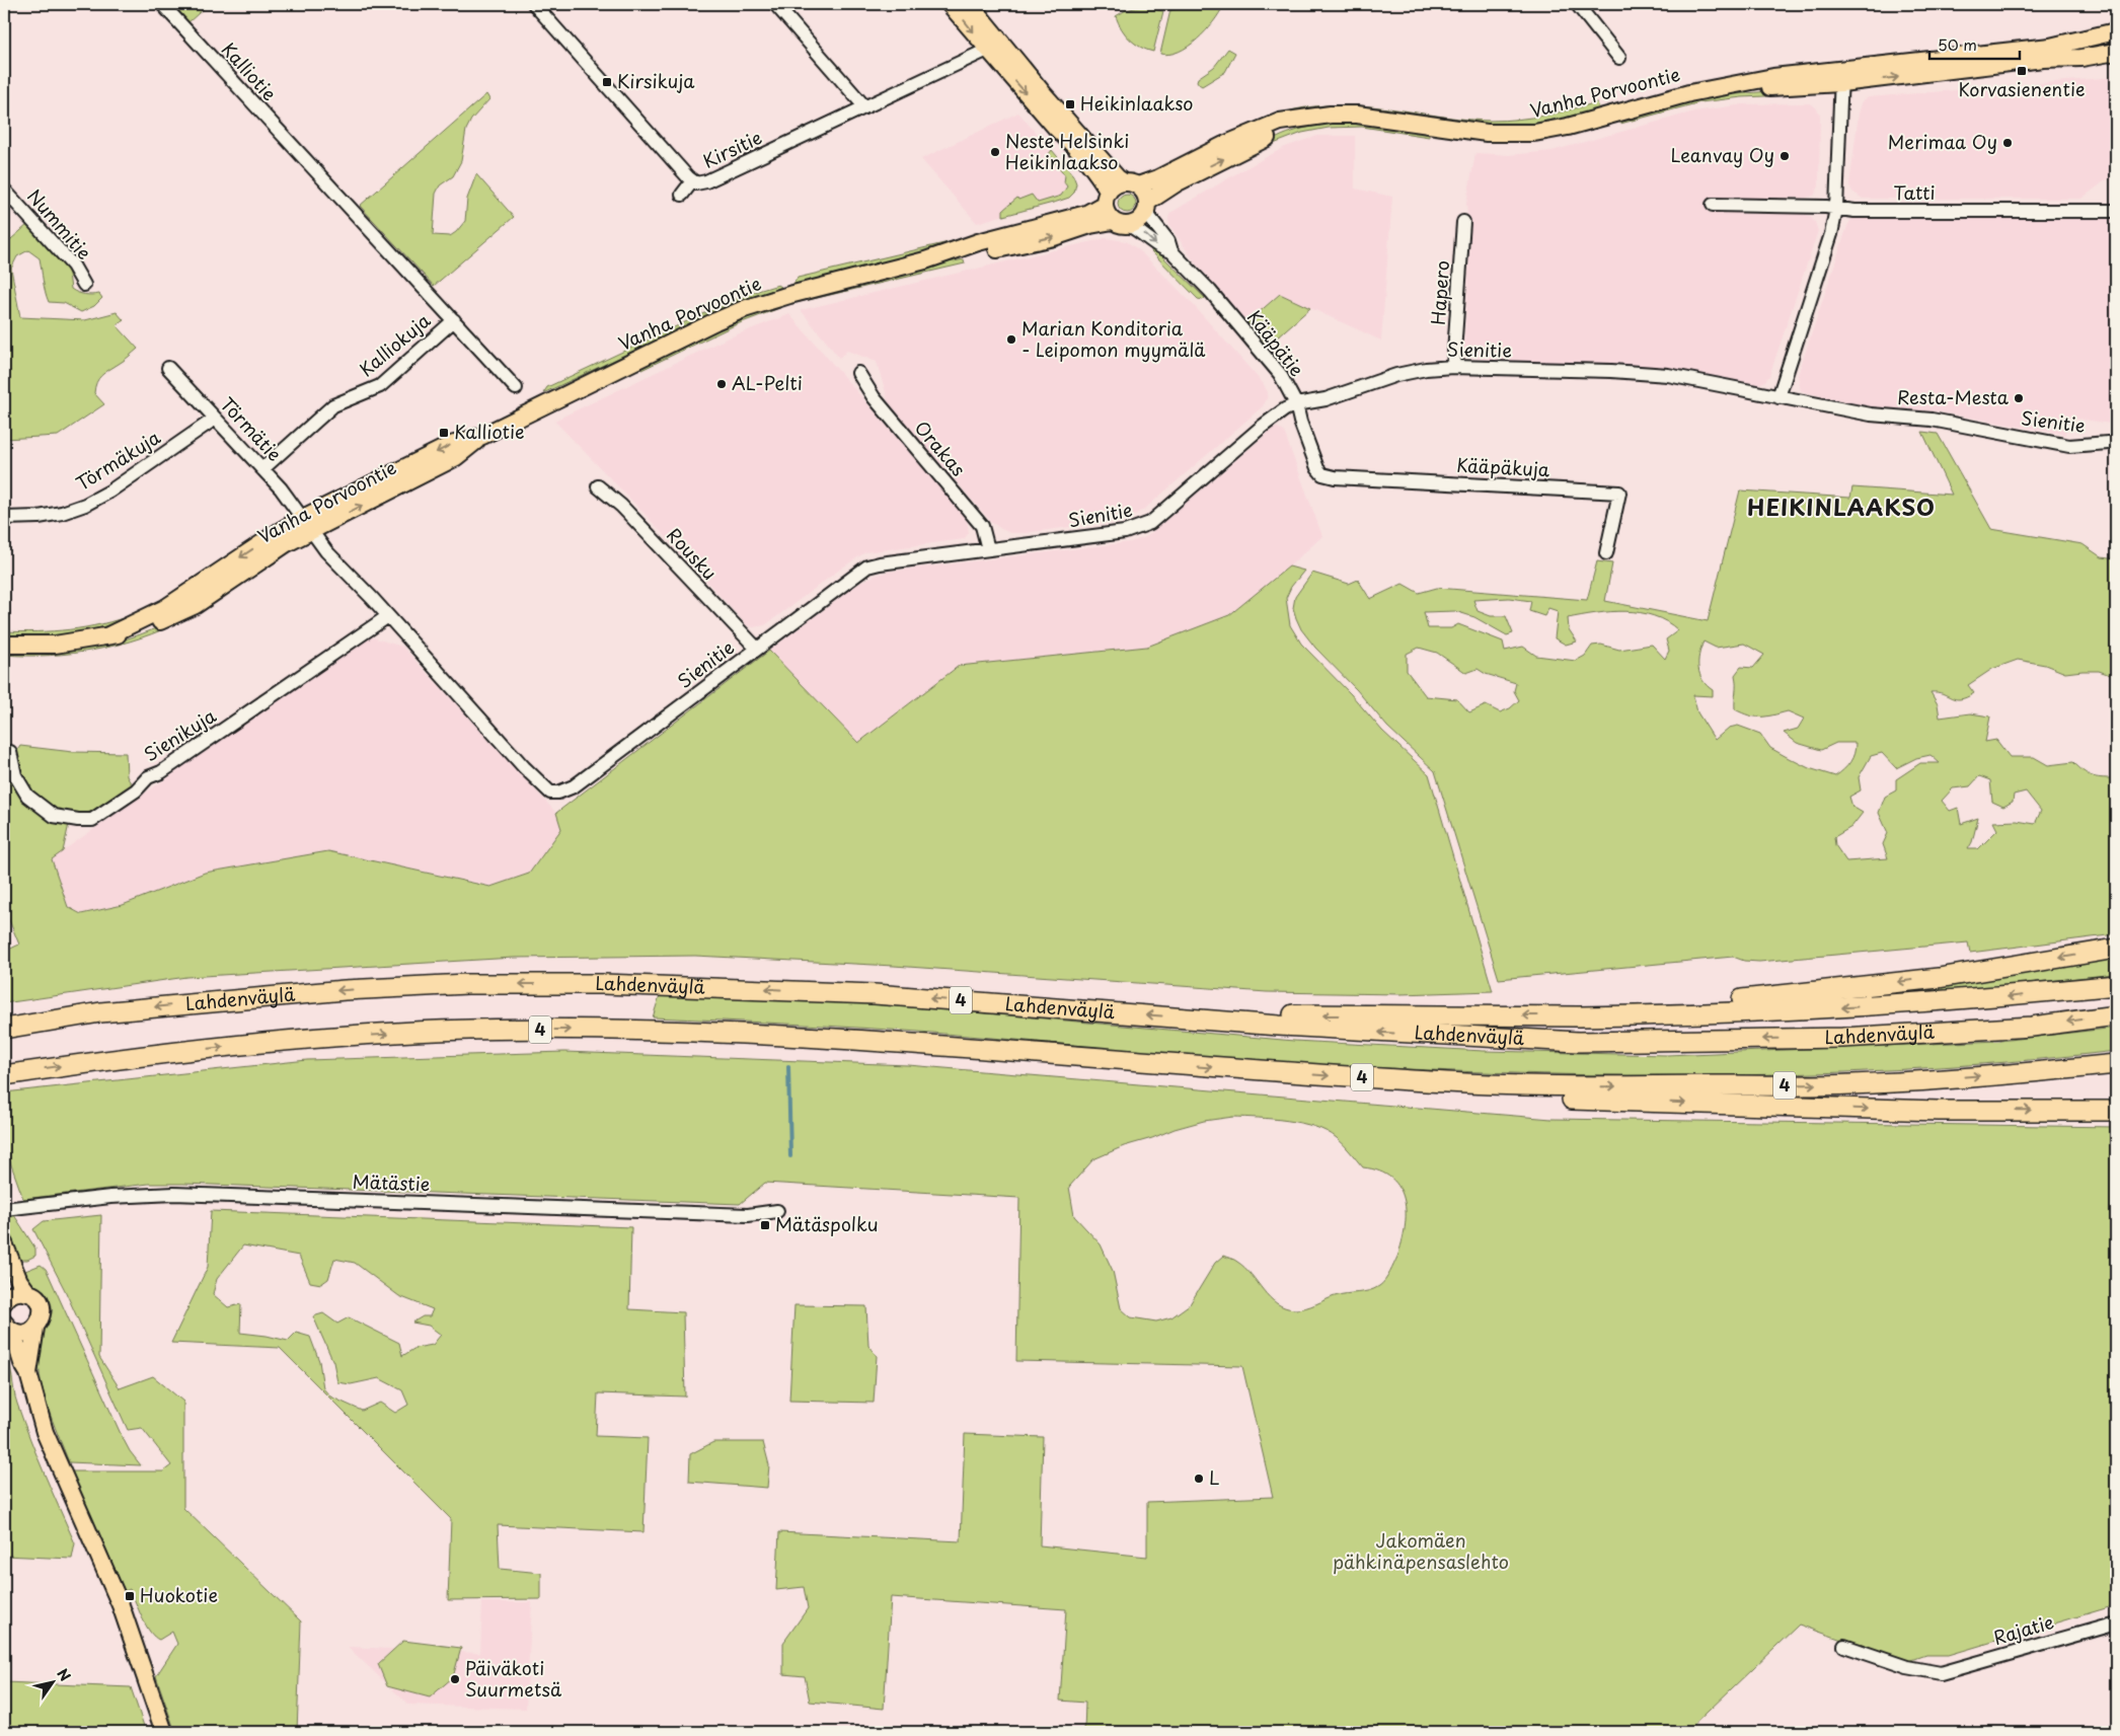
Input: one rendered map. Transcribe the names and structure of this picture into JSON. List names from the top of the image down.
{
  "streets": {
    "highway": ["Lahdenväylä", "4"],
    "main road": ["Vanha Porvoontie"],
    "street": [
      "Kalliotie",
      "Kirsitie",
      "Tatti",
      "Nummitie",
      "Hapero",
      "Kääpätie",
      "Kalliokuja",
      "Sienitie",
      "Törmätie",
      "Orakas",
      "Törmäkuja",
      "Kääpäkuja",
      "Rousku",
      "Sienikuja",
      "Mätästie",
      "Rajatie"
    ]
  },
  "crossings": [
    ["Kalliotie", "Kalliokuja"],
    ["Vanha Porvoontie", "Kääpätie"],
    ["Vanha Porvoontie", "Sienitie"],
    ["Vanha Porvoontie", "Törmätie"],
    ["Hapero", "Sienitie"],
    ["Kääpätie", "Sienitie"],
    ["Kääpätie", "Kääpäkuja"],
    ["Kalliokuja", "Törmätie"],
    ["Sienitie", "Törmätie"],
    ["Sienitie", "Orakas"],
    ["Sienitie", "Rousku"],
    ["Sienitie", "Sienikuja"],
    ["Törmätie", "Törmäkuja"]
  ],
  "districts": ["HEIKINLAAKSO"],
  "parks": ["Jakomäen pähkinäpensaslehto"],
  "places": {
    "transit": [
      "Korvasienentie",
      "Kirsikuja",
      "Heikinlaakso",
      "Kalliotie",
      "Mätäspolku",
      "Huokotie"
    ],
    "other": [
      "Merimaa Oy",
      "Neste Helsinki Heikinlaakso",
      "Leanvay Oy",
      "Marian Konditoria - Leipomon myymälä",
      "AL-Pelti",
      "Resta-Mesta",
      "L",
      "Päiväkoti Suurmetsä"
    ]
  },
  "scale_bar": "50 m",
  "north": "top right"
}
